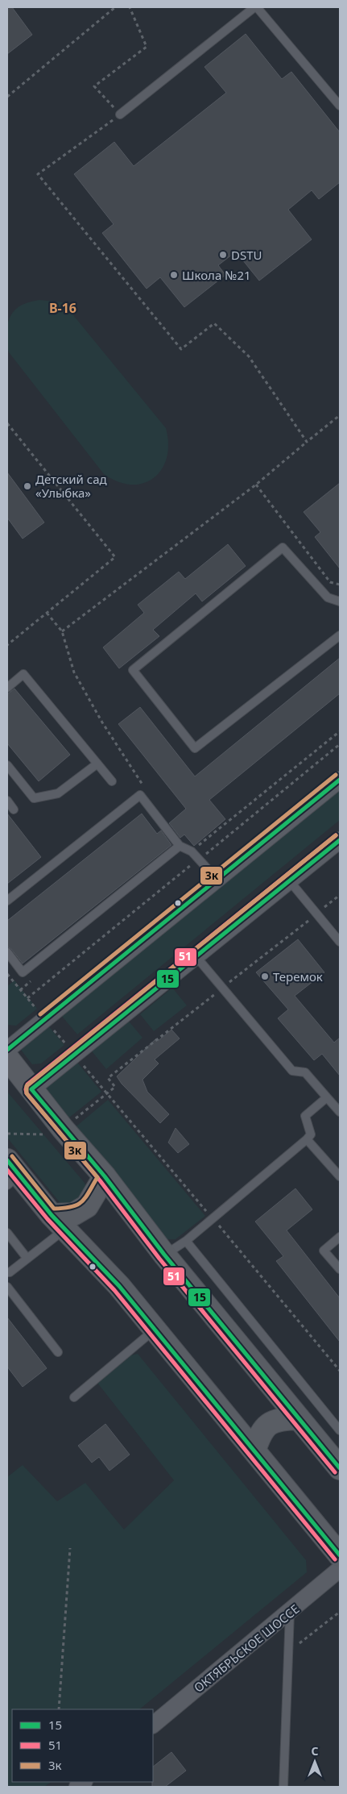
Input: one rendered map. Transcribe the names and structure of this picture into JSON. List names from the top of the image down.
{
  "streets": {
    "street": ["ОКТЯБРЬСКОЕ ШОССЕ"]
  },
  "districts": ["В-16"],
  "places": [
    "DSTU",
    "Школа №21",
    "Детский сад «Улыбка»",
    "Теремок"
  ],
  "lines": ["transit line 3к", "transit line 15", "transit line 51"],
  "legend": ["15", "51", "3к"],
  "north": "top"
}
